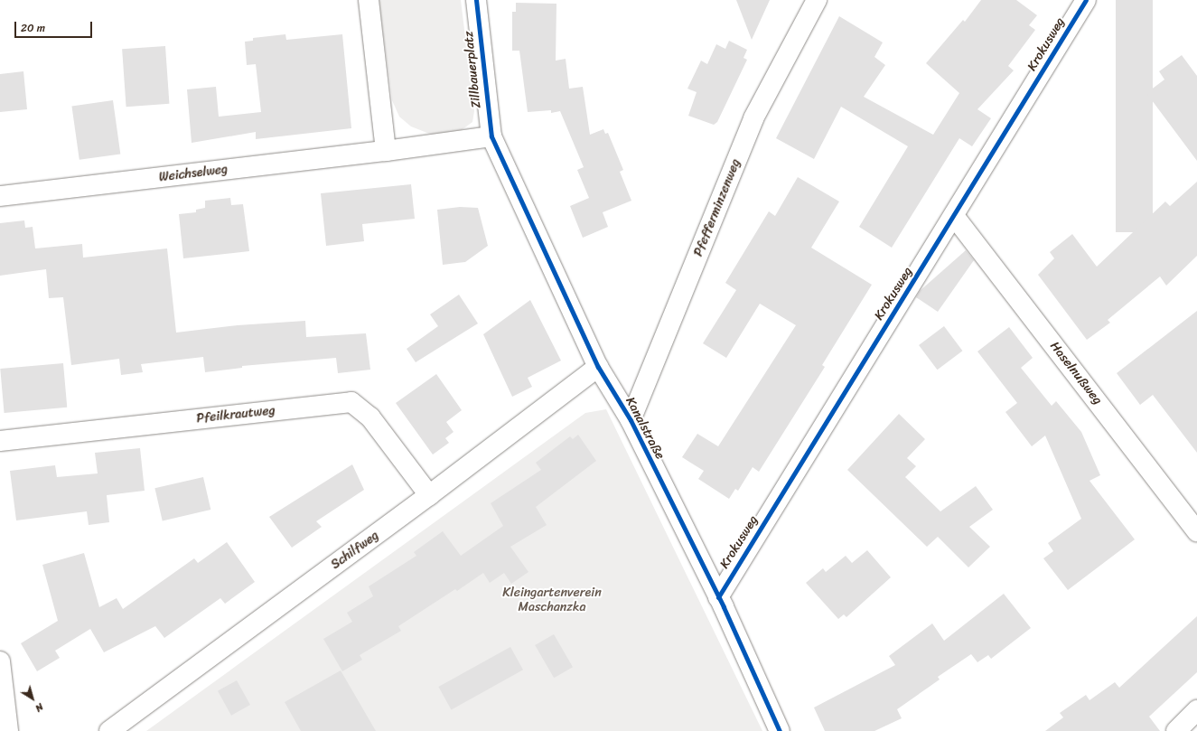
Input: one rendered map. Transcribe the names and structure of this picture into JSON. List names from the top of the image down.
{
  "streets": {
    "street": [
      "Krokusweg",
      "Zillbauerplatz",
      "Weichselweg",
      "Pfefferminzenweg",
      "Haselnußweg",
      "Pfeilkrautweg",
      "Kanalstraße",
      "Schilfweg"
    ]
  },
  "crossings": [
    ["Krokusweg", "Haselnußweg"],
    ["Krokusweg", "Kanalstraße"],
    ["Zillbauerplatz", "Kanalstraße"],
    ["Pfefferminzenweg", "Kanalstraße"],
    ["Pfeilkrautweg", "Schilfweg"],
    ["Kanalstraße", "Schilfweg"]
  ],
  "parks": ["Kleingartenverein Maschanzka"],
  "scale_bar": "20 m",
  "north": "bottom right"
}
